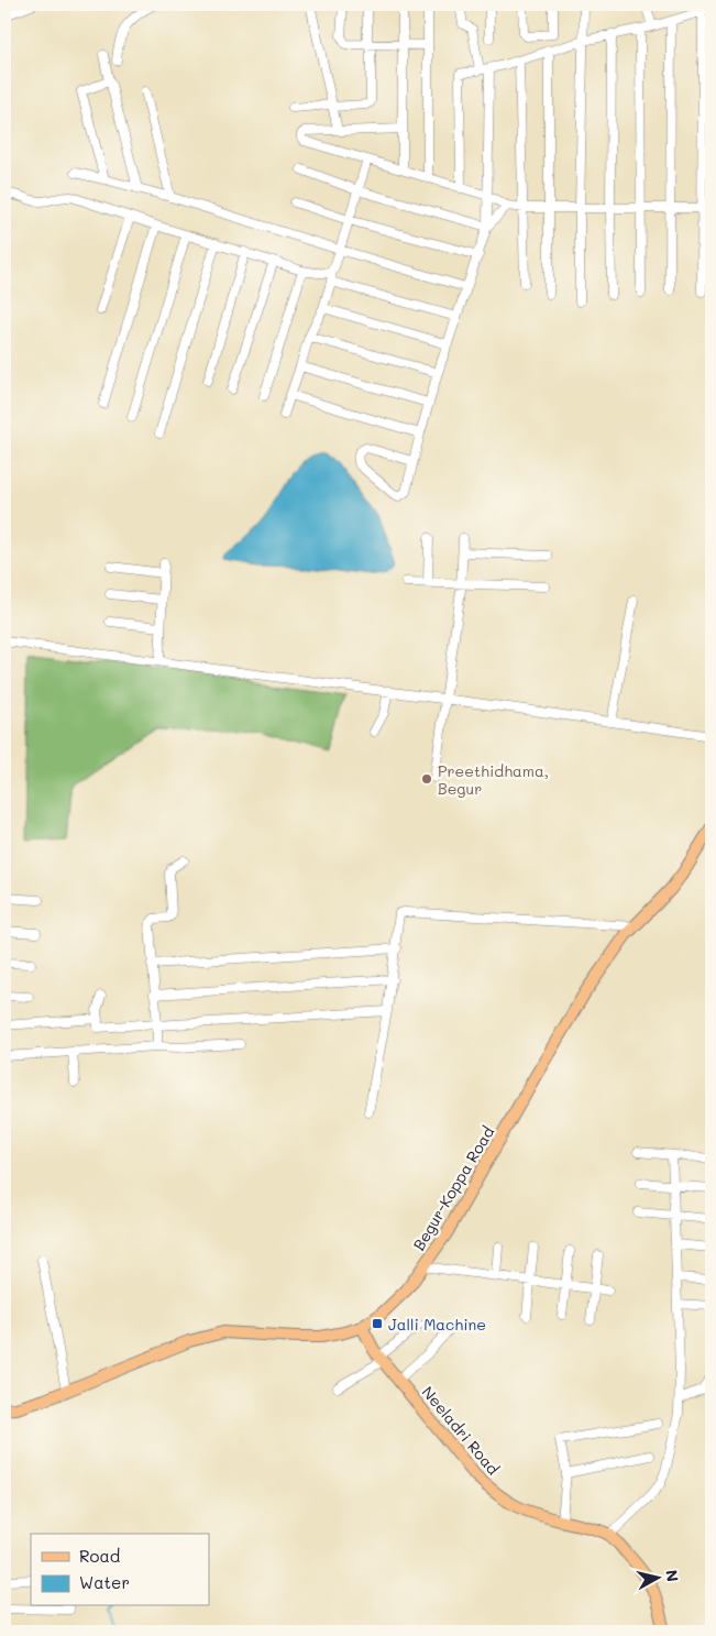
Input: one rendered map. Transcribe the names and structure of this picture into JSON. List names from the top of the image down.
{
  "streets": {
    "main road": ["Begur-Koppa Road", "Neeladri Road"]
  },
  "crossings": [
    ["Begur-Koppa Road", "Neeladri Road"]
  ],
  "places": {
    "other": ["Preethidhama, Begur"],
    "transit": ["Jalli Machine"]
  },
  "legend": ["Road", "Water"],
  "north": "right"
}
